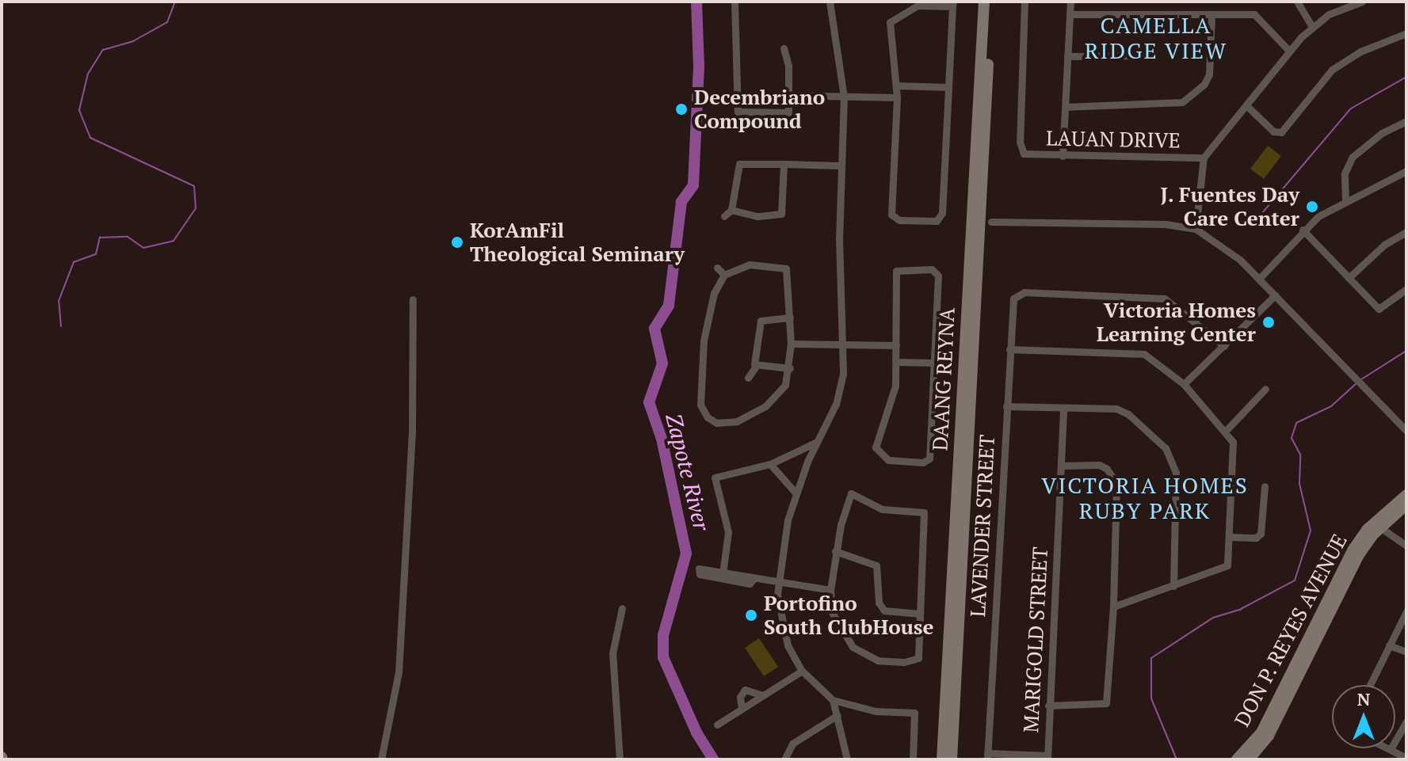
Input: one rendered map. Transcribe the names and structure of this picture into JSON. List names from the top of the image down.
{
  "streets": {
    "main road": ["DAANG REYNA", "DON P. REYES AVENUE"],
    "street": ["LAUAN DRIVE", "LAVENDER STREET", "MARIGOLD STREET"]
  },
  "districts": ["CAMELLA RIDGE VIEW", "VICTORIA HOMES RUBY PARK"],
  "water": ["Zapote River"],
  "places": [
    "Decembriano Compound",
    "J. Fuentes Day Care Center",
    "KorAmFil Theological Seminary",
    "Victoria Homes Learning Center",
    "Portofino South ClubHouse"
  ],
  "north": "top"
}
